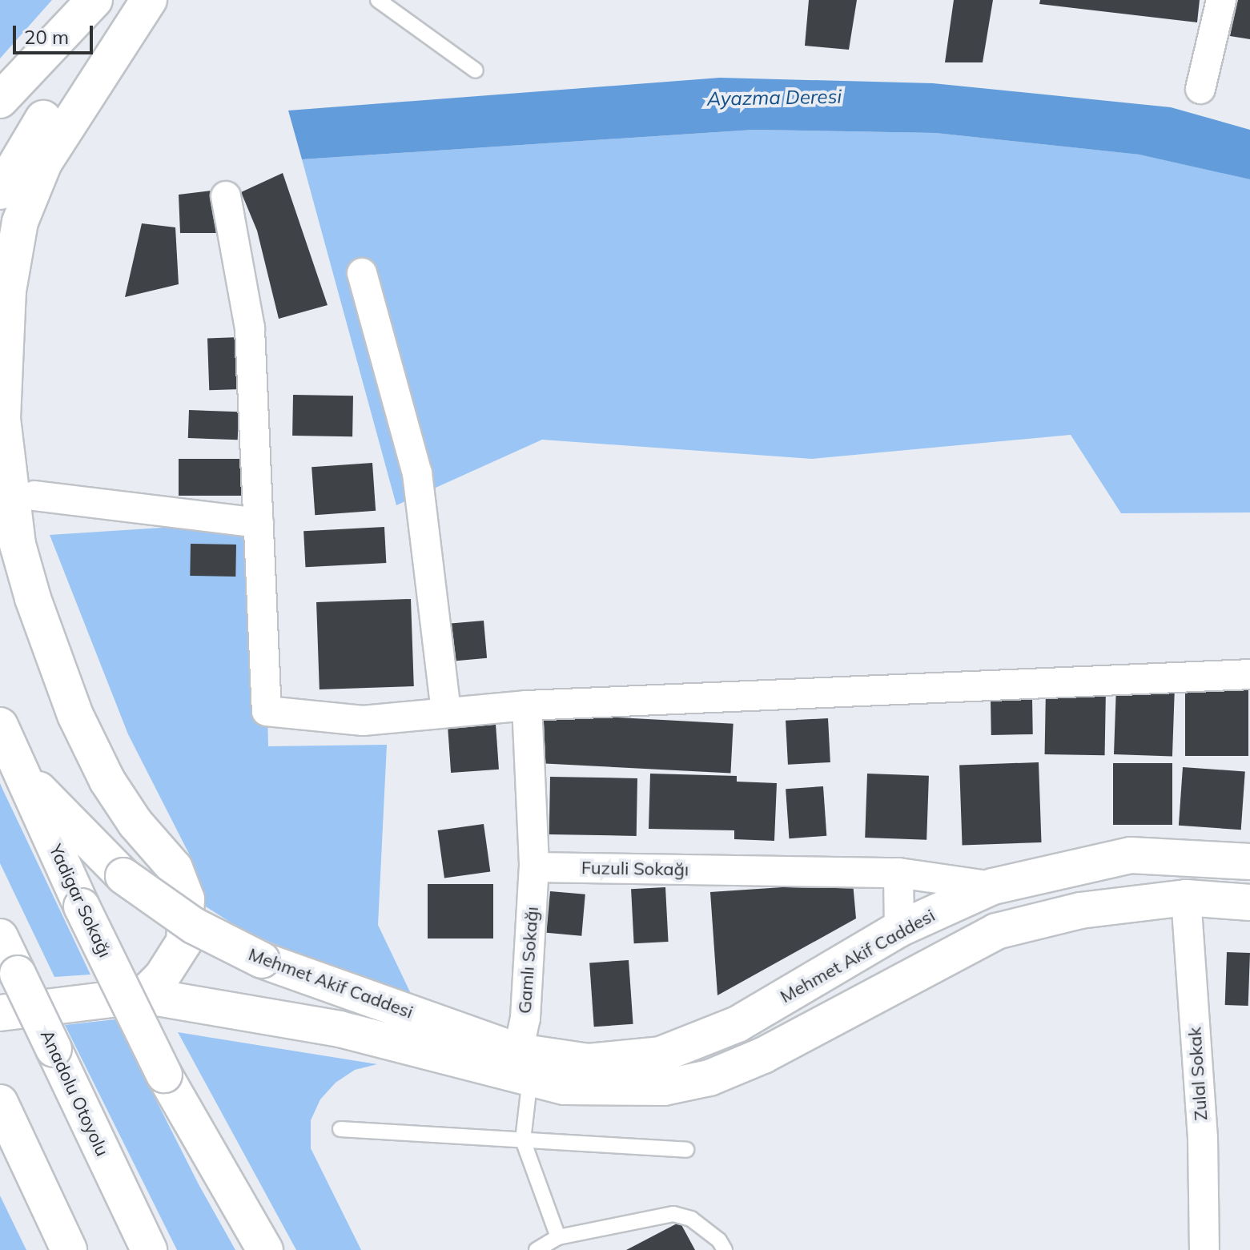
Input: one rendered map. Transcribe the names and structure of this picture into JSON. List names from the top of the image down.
{
  "streets": {
    "main road": ["Yadigar Sokağı", "Mehmet Akif Caddesi", "Anadolu Otoyolu"],
    "street": ["Fuzuli Sokağı", "Gamlı Sokağı", "Zulal Sokak"]
  },
  "crossings": [
    ["Fuzuli Sokağı", "Mehmet Akif Caddesi"],
    ["Fuzuli Sokağı", "Gamlı Sokağı"],
    ["Yadigar Sokağı", "Mehmet Akif Caddesi"],
    ["Mehmet Akif Caddesi", "Gamlı Sokağı"],
    ["Mehmet Akif Caddesi", "Zulal Sokak"]
  ],
  "water": ["Ayazma Deresi"],
  "scale_bar": "20 m"
}
